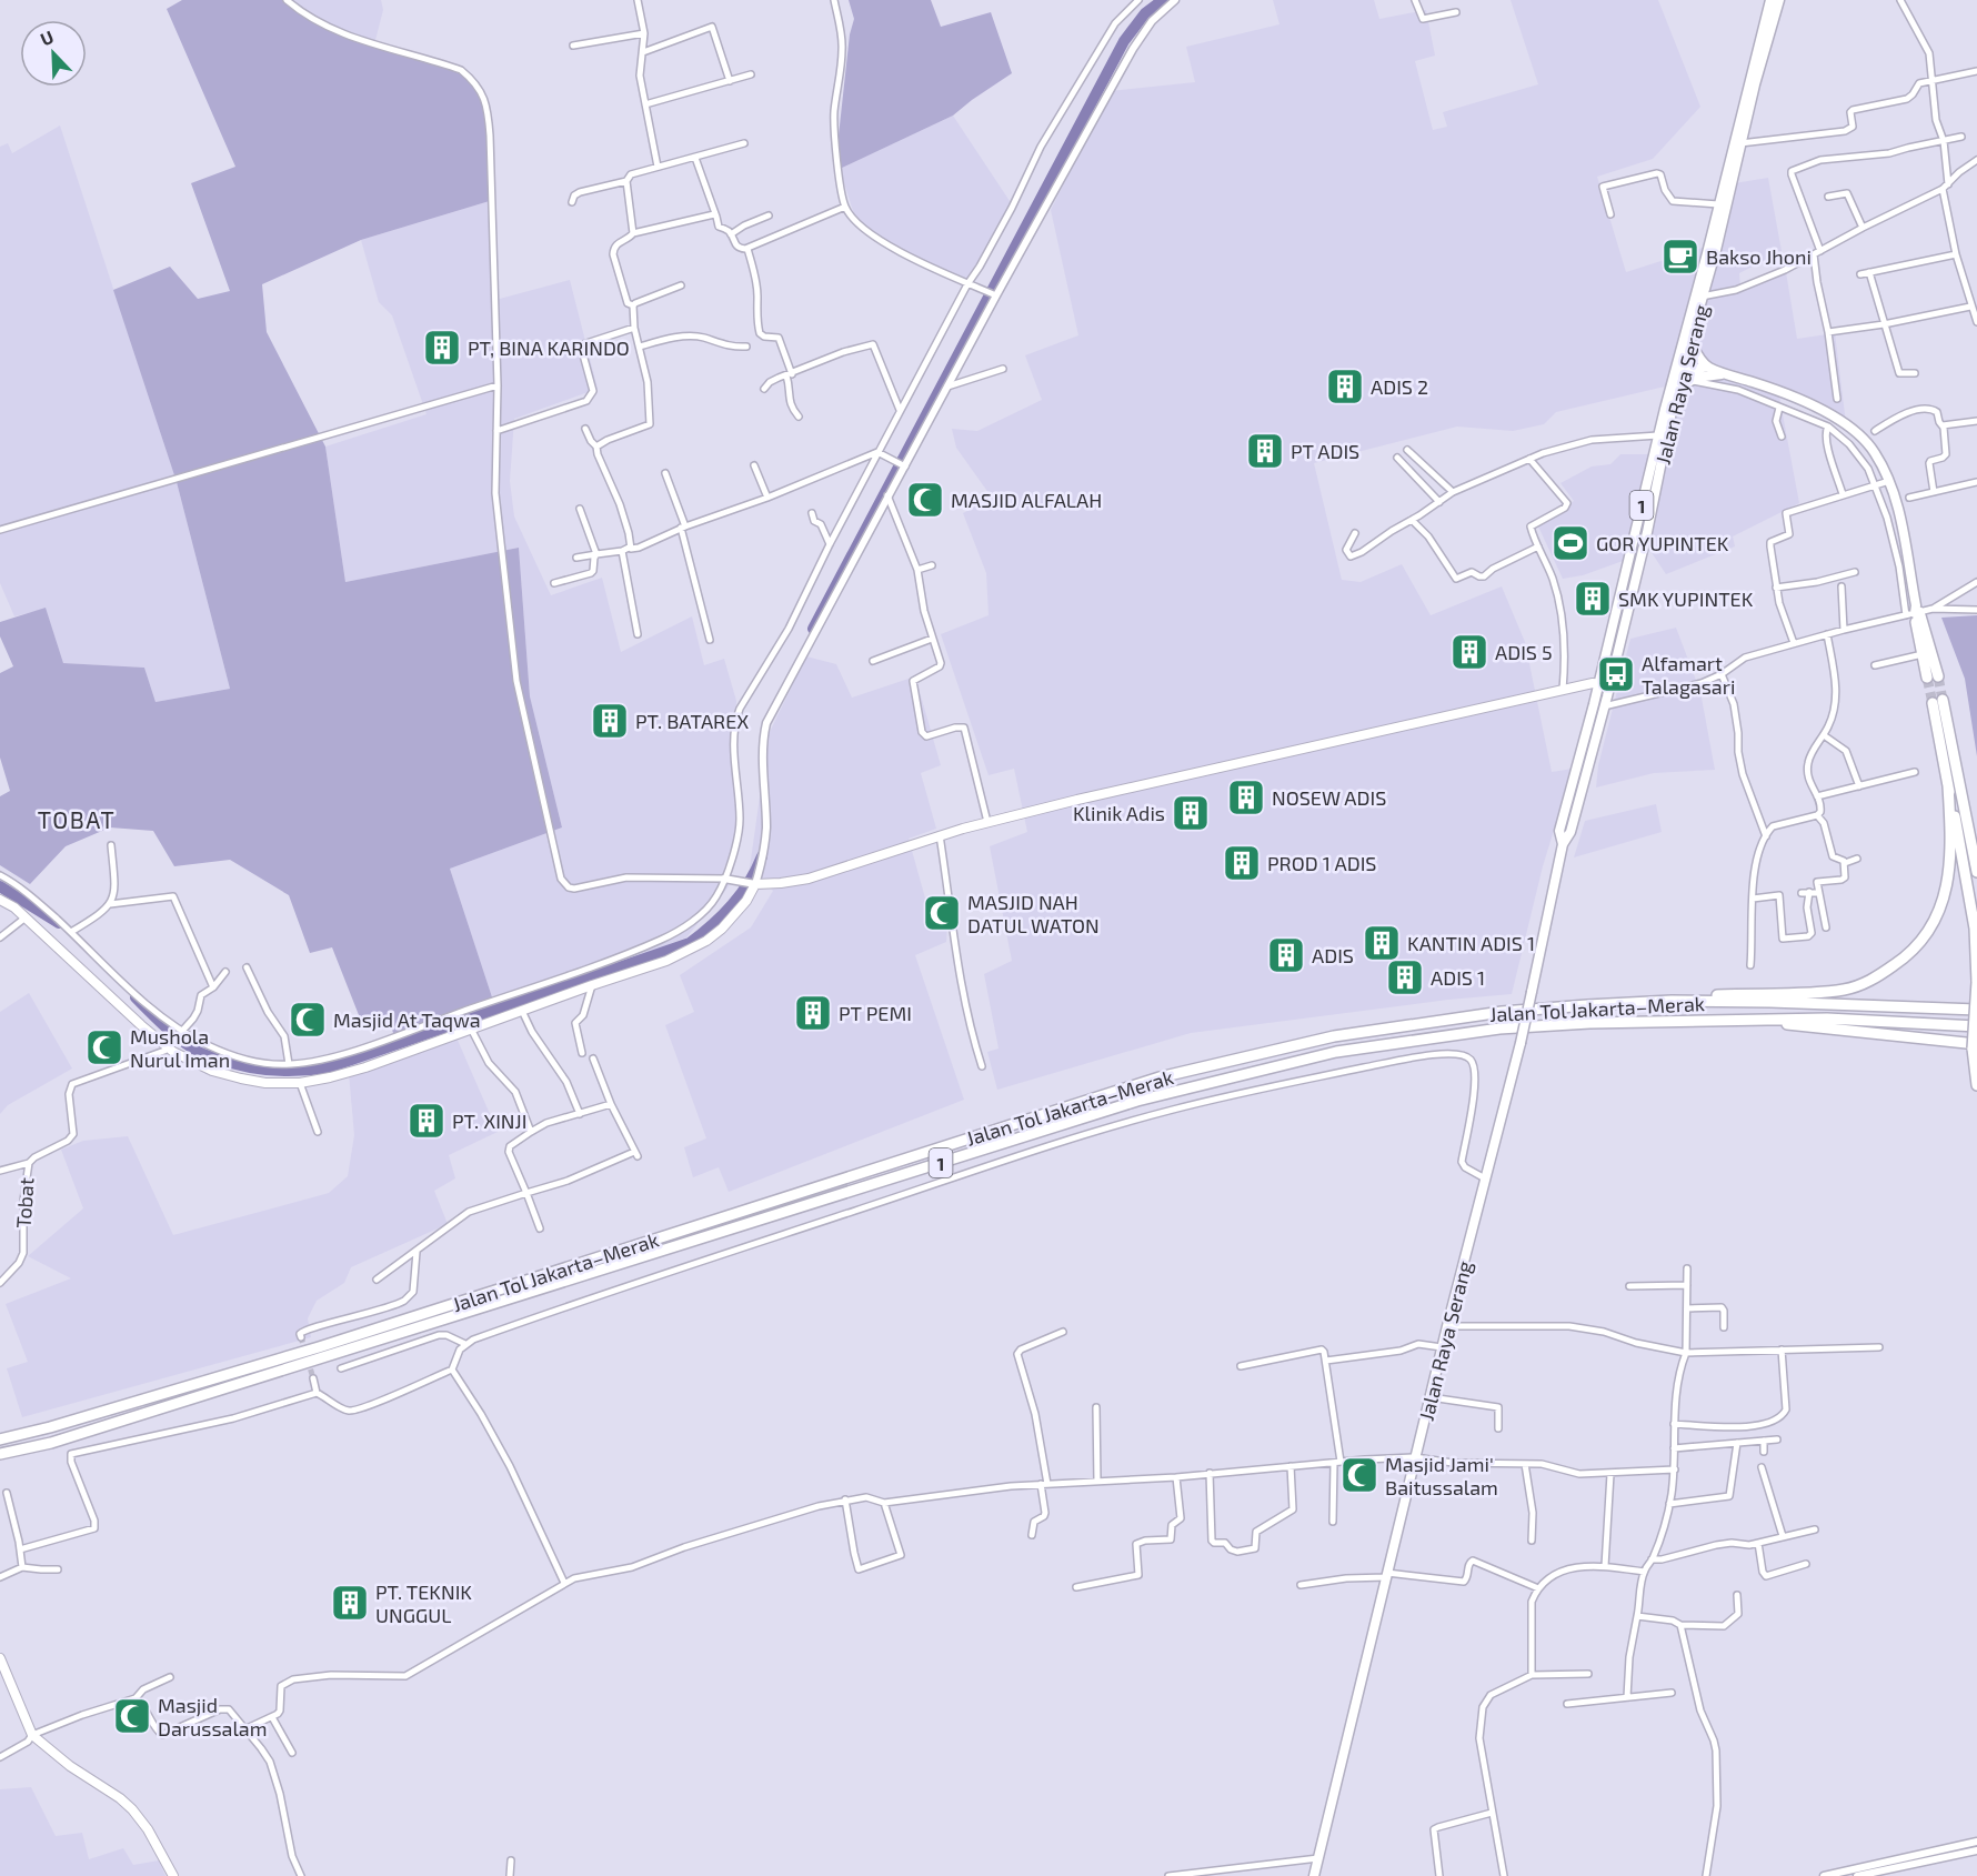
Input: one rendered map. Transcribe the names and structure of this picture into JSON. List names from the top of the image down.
{
  "streets": {
    "highway": ["Jalan Raya Serang", "1", "Jalan Tol Jakarta–Merak"],
    "street": ["Tobat"]
  },
  "districts": ["TOBAT"],
  "places": {
    "cafe": ["Bakso Jhoni"],
    "building": [
      "PT, BINA KARINDO",
      "ADIS 2",
      "PT ADIS",
      "SMK YUPINTEK",
      "ADIS 5",
      "PT. BATAREX",
      "NOSEW ADIS",
      "Klinik Adis",
      "PROD 1 ADIS",
      "KANTIN ADIS 1",
      "ADIS",
      "ADIS 1",
      "PT PEMI",
      "PT. XINJI",
      "PT. TEKNIK UNGGUL"
    ],
    "mosque": [
      "MASJID ALFALAH",
      "MASJID NAH DATUL WATON",
      "Masjid At Taqwa",
      "Mushola Nurul Iman",
      "Masjid Jami' Baitussalam",
      "Masjid Darussalam"
    ],
    "sports": ["GOR YUPINTEK"],
    "bus stop": ["Alfamart Talagasari"]
  },
  "north": "top left"
}
